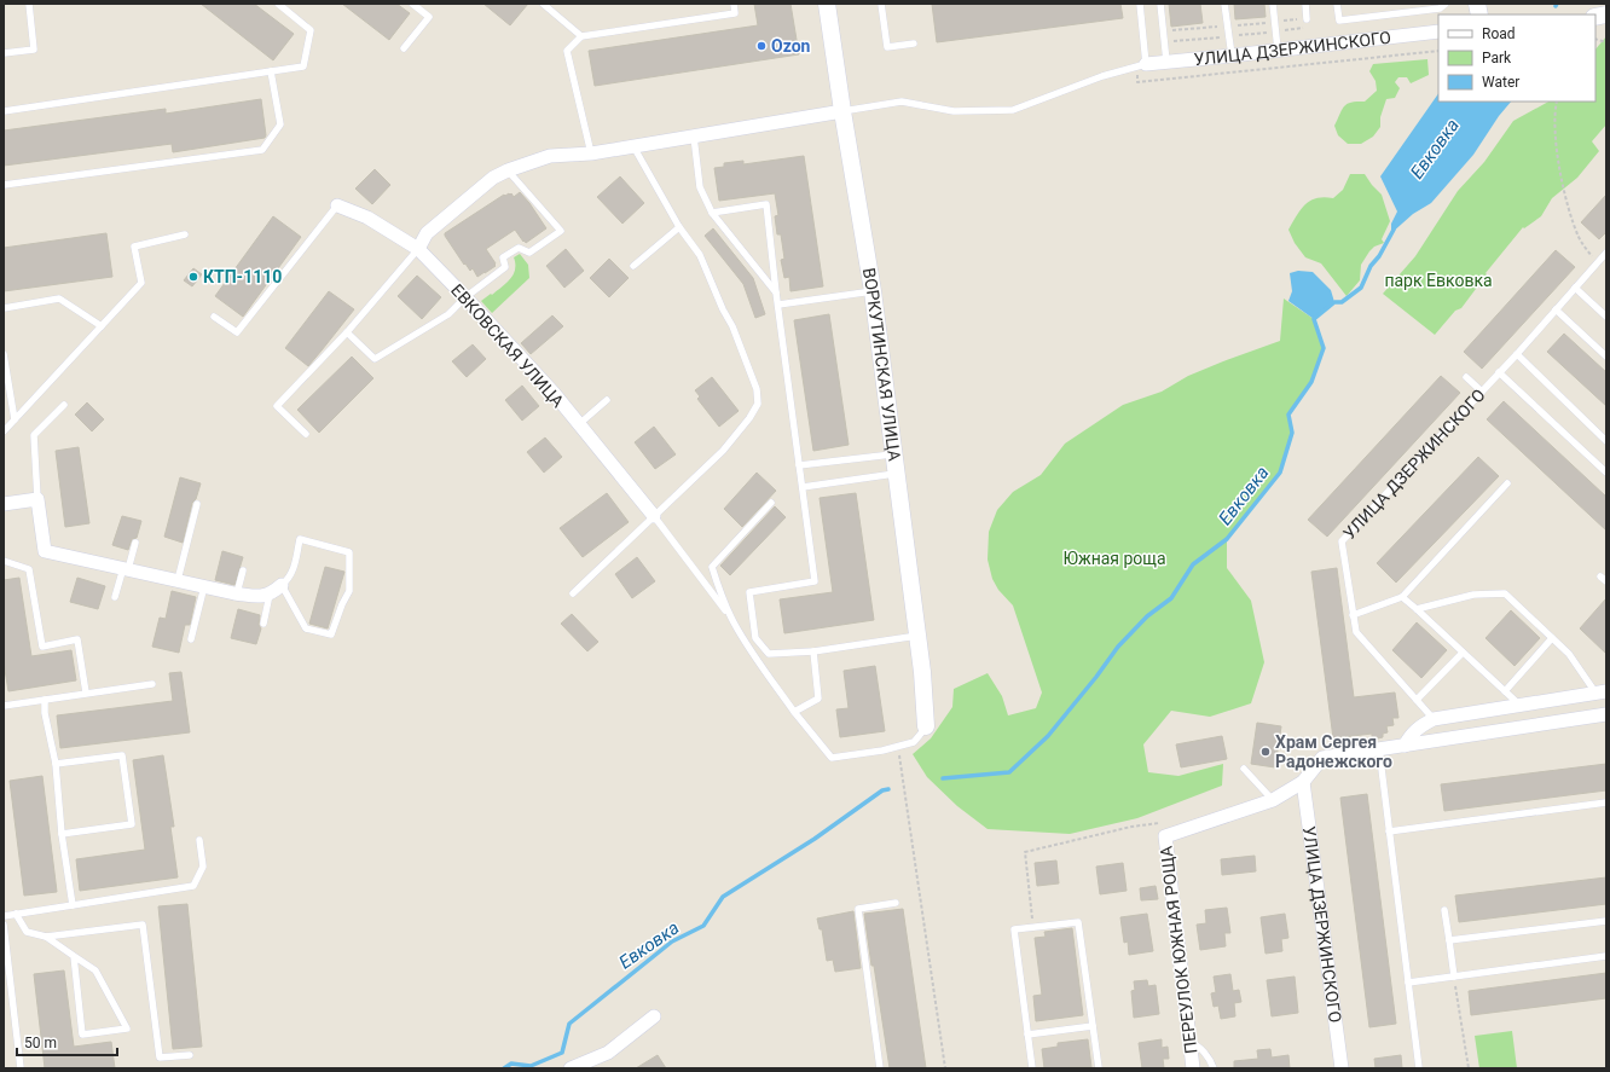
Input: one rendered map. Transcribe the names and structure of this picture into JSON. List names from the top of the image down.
{
  "streets": {
    "street": [
      "УЛИЦА ДЗЕРЖИНСКОГО",
      "ЕВКОВСКАЯ УЛИЦА",
      "ВОРКУТИНСКАЯ УЛИЦА",
      "ПЕРЕУЛОК ЮЖНАЯ РОЩА"
    ]
  },
  "crossings": [
    ["УЛИЦА ДЗЕРЖИНСКОГО", "ПЕРЕУЛОК ЮЖНАЯ РОЩА"]
  ],
  "water": ["Евковка"],
  "parks": ["парк Евковка", "Южная роща"],
  "places": ["Ozon", "КТП-1110", "Храм Сергея Радонежского"],
  "legend": ["Road", "Park", "Water"],
  "scale_bar": "50 m"
}
